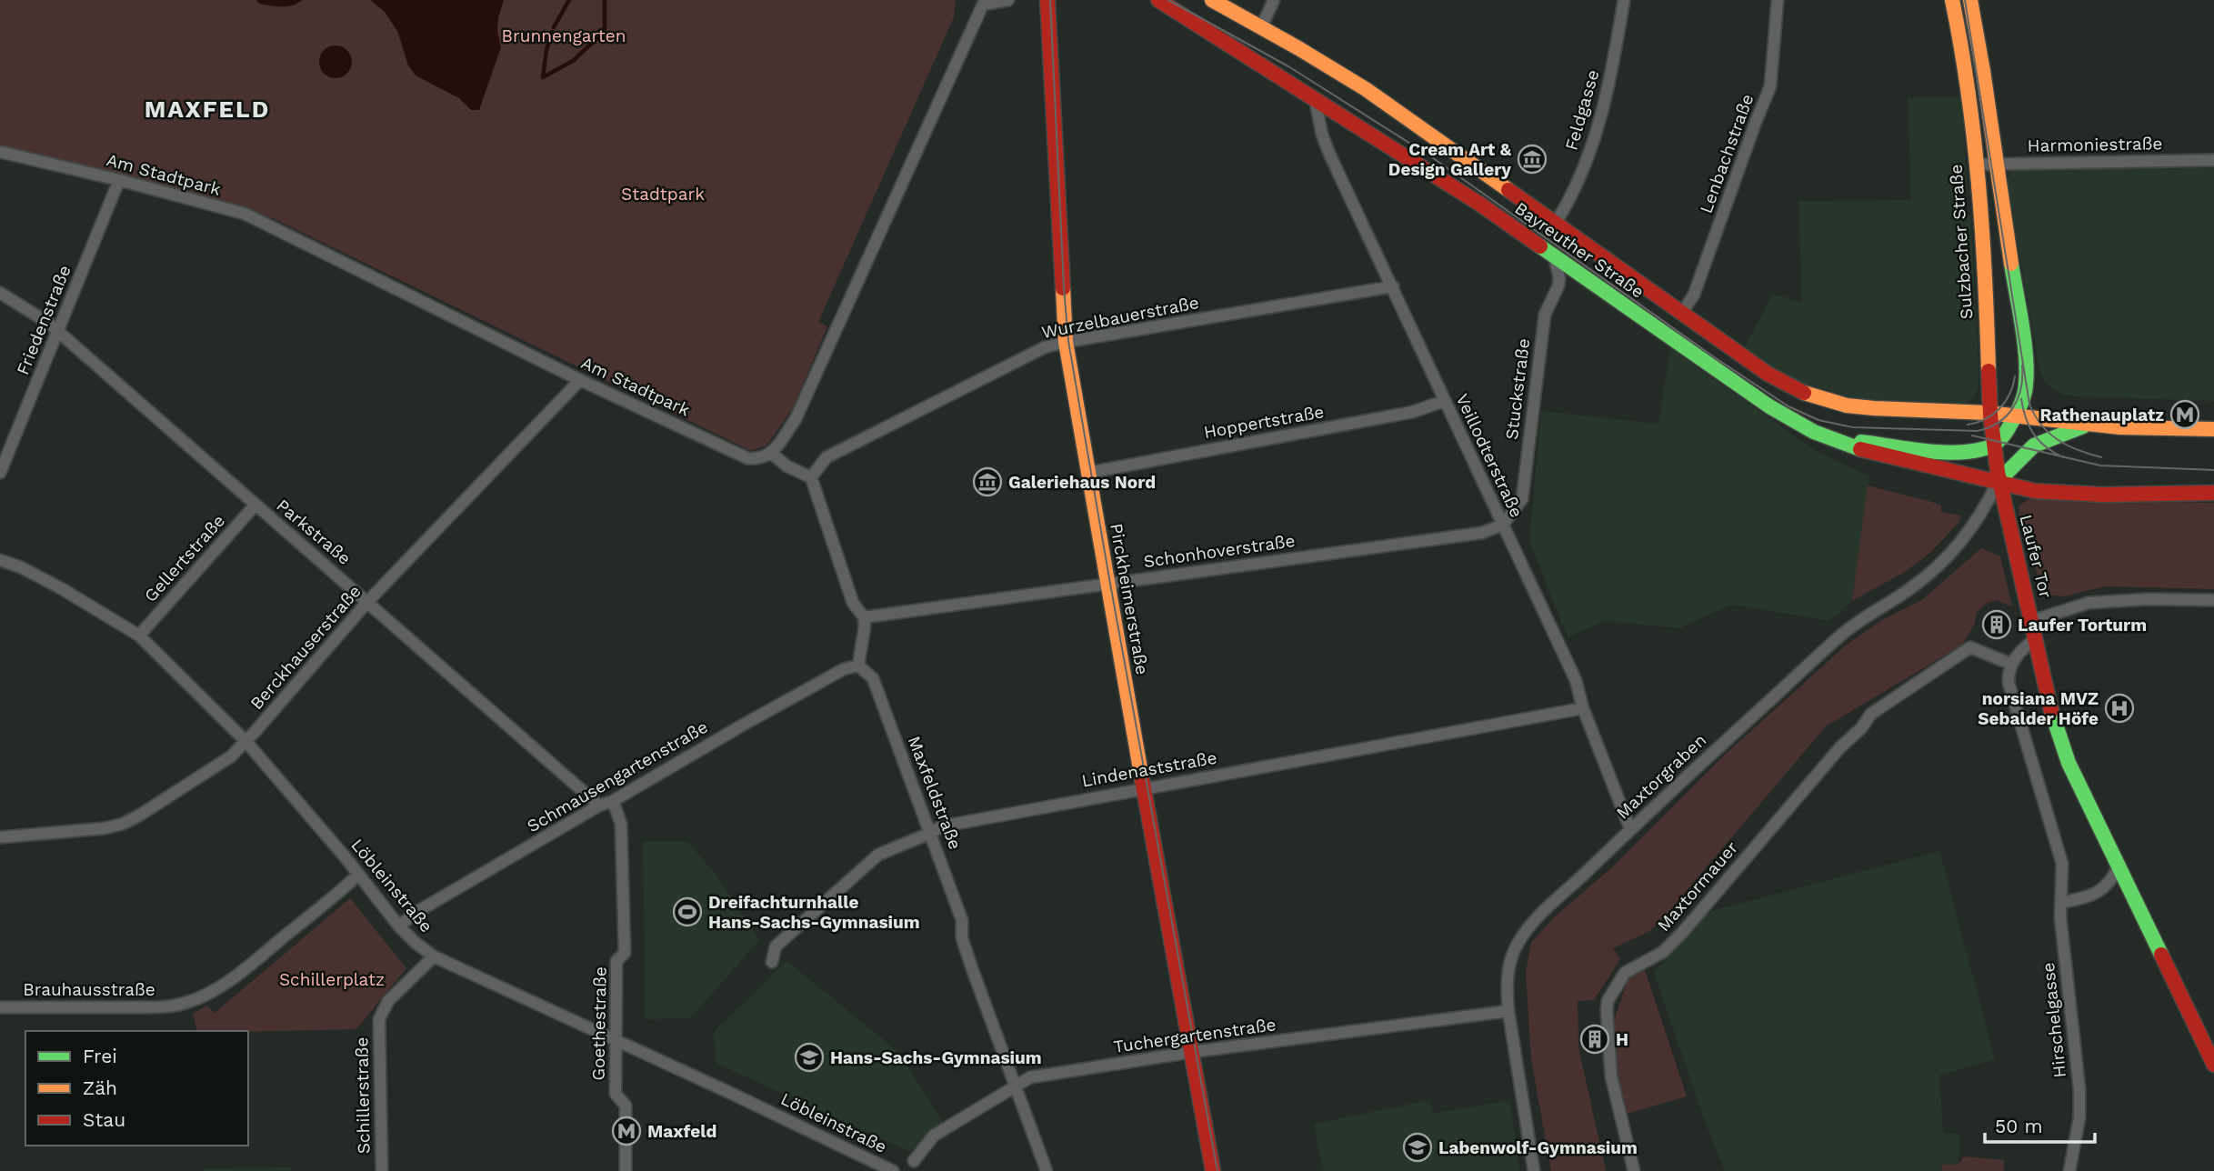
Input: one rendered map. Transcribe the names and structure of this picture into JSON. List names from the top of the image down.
{
  "streets": {
    "main road": [
      "Sulzbacher Straße",
      "Bayreuther Straße",
      "Laufer Tor",
      "Pirckheimerstraße"
    ],
    "street": [
      "Feldgasse",
      "Harmoniestraße",
      "Lenbachstraße",
      "Am Stadtpark",
      "Wurzelbauerstraße",
      "Friedenstraße",
      "Stuckstraße",
      "Hoppertstraße",
      "Veillodterstraße",
      "Parkstraße",
      "Schonhoverstraße",
      "Gellertstraße",
      "Berckhauserstraße",
      "Lindenaststraße",
      "Schmausengartenstraße",
      "Maxtorgraben",
      "Maxfeldstraße",
      "Löbleinstraße",
      "Maxtormauer",
      "Brauhausstraße",
      "Hirschelgasse",
      "Goethestraße",
      "Tuchergartenstraße",
      "Schillerstraße"
    ]
  },
  "crossings": [
    ["Feldgasse", "Bayreuther Straße"],
    ["Harmoniestraße", "Sulzbacher Straße"],
    ["Lenbachstraße", "Bayreuther Straße"],
    ["Am Stadtpark", "Friedenstraße"],
    ["Am Stadtpark", "Berckhauserstraße"],
    ["Sulzbacher Straße", "Bayreuther Straße"],
    ["Sulzbacher Straße", "Laufer Tor"],
    ["Sulzbacher Straße", "Maxtorgraben"],
    ["Bayreuther Straße", "Stuckstraße"],
    ["Bayreuther Straße", "Veillodterstraße"],
    ["Bayreuther Straße", "Laufer Tor"],
    ["Bayreuther Straße", "Maxtorgraben"],
    ["Wurzelbauerstraße", "Veillodterstraße"],
    ["Wurzelbauerstraße", "Pirckheimerstraße"],
    ["Friedenstraße", "Parkstraße"],
    ["Stuckstraße", "Veillodterstraße"],
    ["Stuckstraße", "Schonhoverstraße"],
    ["Hoppertstraße", "Veillodterstraße"],
    ["Hoppertstraße", "Pirckheimerstraße"],
    ["Veillodterstraße", "Schonhoverstraße"],
    ["Veillodterstraße", "Lindenaststraße"],
    ["Veillodterstraße", "Maxtorgraben"],
    ["Parkstraße", "Gellertstraße"],
    ["Parkstraße", "Berckhauserstraße"],
    ["Parkstraße", "Schmausengartenstraße"],
    ["Schonhoverstraße", "Pirckheimerstraße"],
    ["Laufer Tor", "Maxtorgraben"],
    ["Gellertstraße", "Löbleinstraße"],
    ["Pirckheimerstraße", "Lindenaststraße"],
    ["Pirckheimerstraße", "Tuchergartenstraße"],
    ["Berckhauserstraße", "Löbleinstraße"],
    ["Lindenaststraße", "Maxfeldstraße"],
    ["Schmausengartenstraße", "Maxfeldstraße"],
    ["Schmausengartenstraße", "Löbleinstraße"],
    ["Schmausengartenstraße", "Goethestraße"],
    ["Maxtorgraben", "Tuchergartenstraße"],
    ["Maxfeldstraße", "Tuchergartenstraße"],
    ["Löbleinstraße", "Brauhausstraße"],
    ["Löbleinstraße", "Goethestraße"],
    ["Löbleinstraße", "Schillerstraße"],
    ["Maxtormauer", "Hirschelgasse"]
  ],
  "districts": ["MAXFELD"],
  "parks": ["Brunnengarten", "Stadtpark", "Schillerplatz"],
  "places": {
    "museum": ["Cream Art & Design Gallery", "Galeriehaus Nord"],
    "metro station": ["Rathenauplatz", "Maxfeld"],
    "building": ["Laufer Torturm", "H"],
    "hospital": ["norsiana MVZ Sebalder Höfe"],
    "sports": ["Dreifachturnhalle Hans-Sachs-Gymnasium"],
    "school or university": ["Hans-Sachs-Gymnasium", "Labenwolf-Gymnasium"]
  },
  "legend": ["Frei", "Zäh", "Stau"],
  "scale_bar": "50 m"
}
